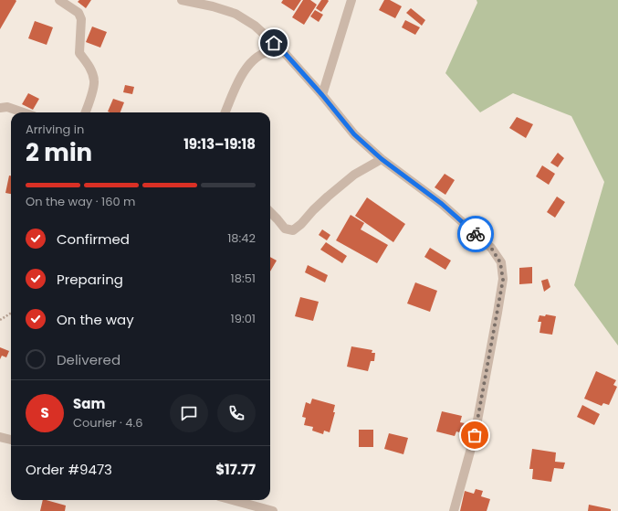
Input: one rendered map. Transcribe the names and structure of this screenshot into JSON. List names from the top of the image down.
{
  "page": {
    "heading": ["2 min", "Arriving in", "19:13–19:18"],
    "panel": [
      "Sam",
      "Courier · 4.6",
      "Order #9473",
      "$17.77"
    ],
    "bar": "On the way · 160 m",
    "list": [
      ["Confirmed", "18:42"],
      ["Preparing", "18:51"],
      ["On the way", "19:01"],
      "Delivered"
    ],
    "round": "S"
  }
}
